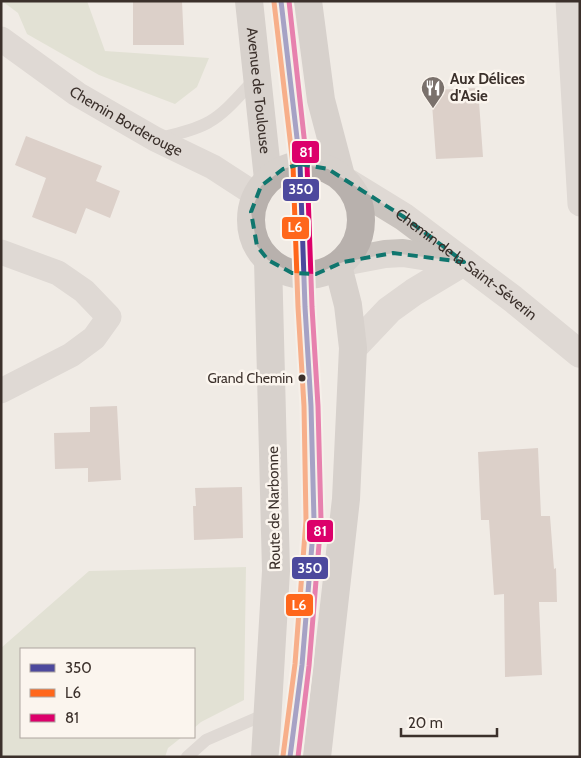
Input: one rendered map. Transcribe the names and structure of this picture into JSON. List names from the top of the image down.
{
  "streets": {
    "main road": ["Avenue de Toulouse", "Route de Narbonne"],
    "street": ["Chemin Borderouge", "Chemin de la Saint-Séverin"]
  },
  "crossings": [
    ["Avenue de Toulouse", "Chemin Borderouge"],
    ["Avenue de Toulouse", "Route de Narbonne"]
  ],
  "places": {
    "restaurant": ["Aux Délices d'Asie"],
    "other": ["Grand Chemin"]
  },
  "lines": ["transit line 350", "transit line 81", "transit line L6"],
  "legend": ["350", "L6", "81"],
  "scale_bar": "20 m"
}
